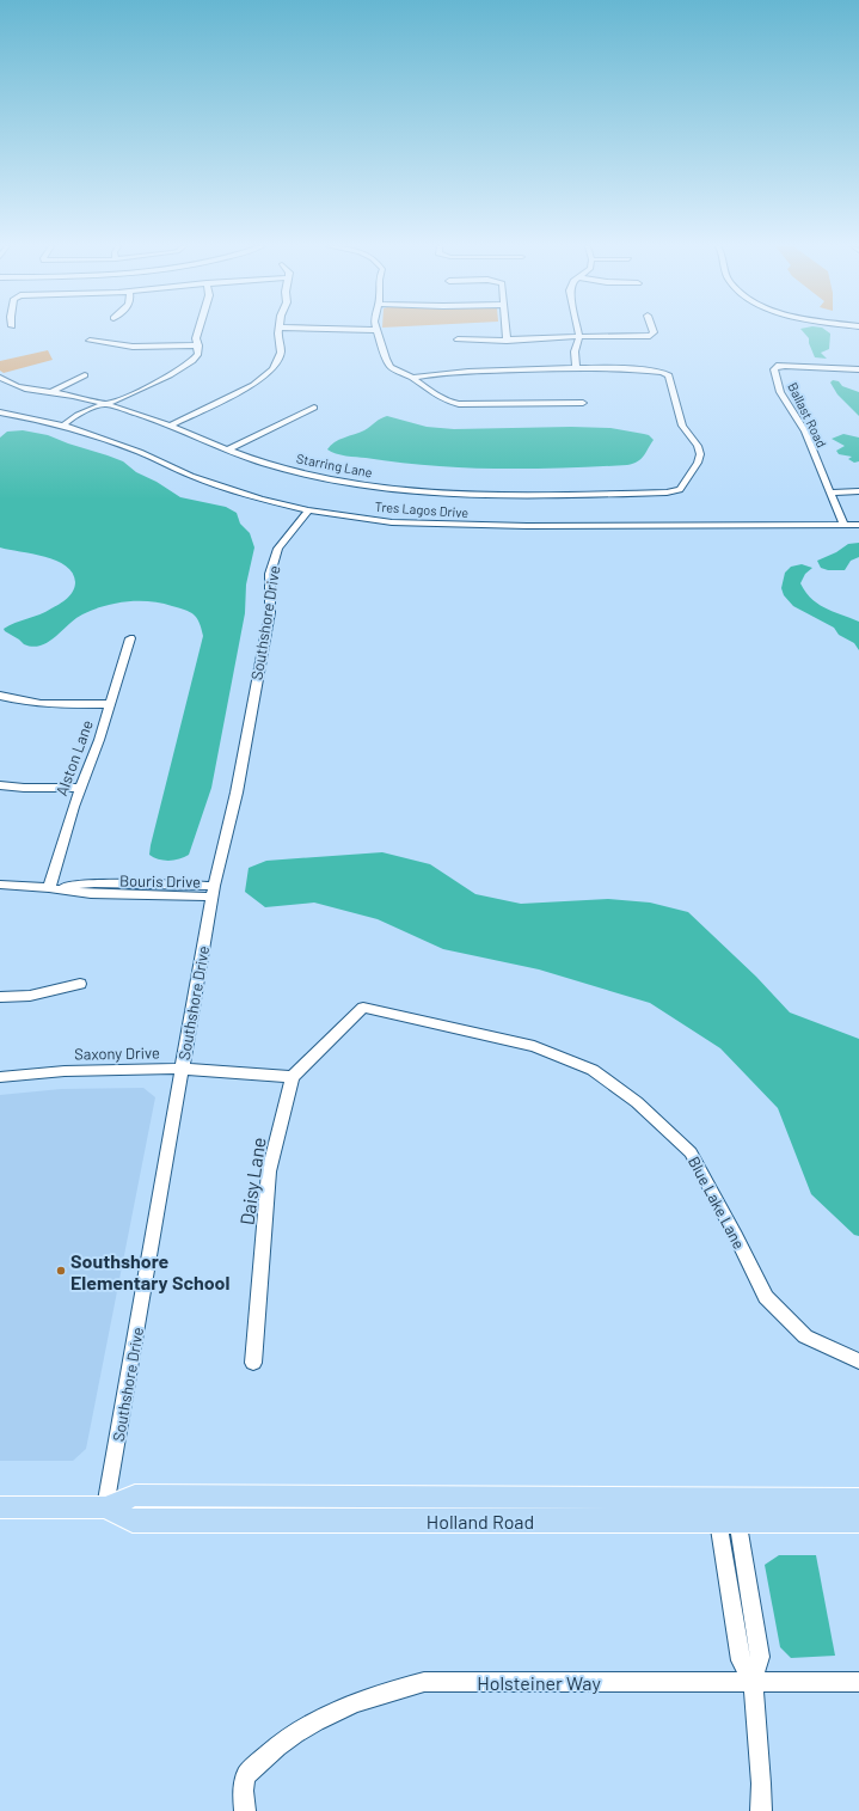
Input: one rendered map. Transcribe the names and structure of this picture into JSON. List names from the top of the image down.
{
  "streets": {
    "main road": ["Holland Road"],
    "street": [
      "Ballast Road",
      "Starring Lane",
      "Tres Lagos Drive",
      "Southshore Drive",
      "Alston Lane",
      "Bouris Drive",
      "Saxony Drive",
      "Daisy Lane",
      "Blue Lake Lane",
      "Holsteiner Way"
    ]
  },
  "crossings": [
    ["Ballast Road", "Tres Lagos Drive"],
    ["Tres Lagos Drive", "Southshore Drive"],
    ["Southshore Drive", "Bouris Drive"],
    ["Southshore Drive", "Saxony Drive"],
    ["Southshore Drive", "Holland Road"],
    ["Alston Lane", "Bouris Drive"],
    ["Saxony Drive", "Daisy Lane"],
    ["Saxony Drive", "Blue Lake Lane"],
    ["Daisy Lane", "Blue Lake Lane"]
  ],
  "places": ["Southshore Elementary School"]
}
